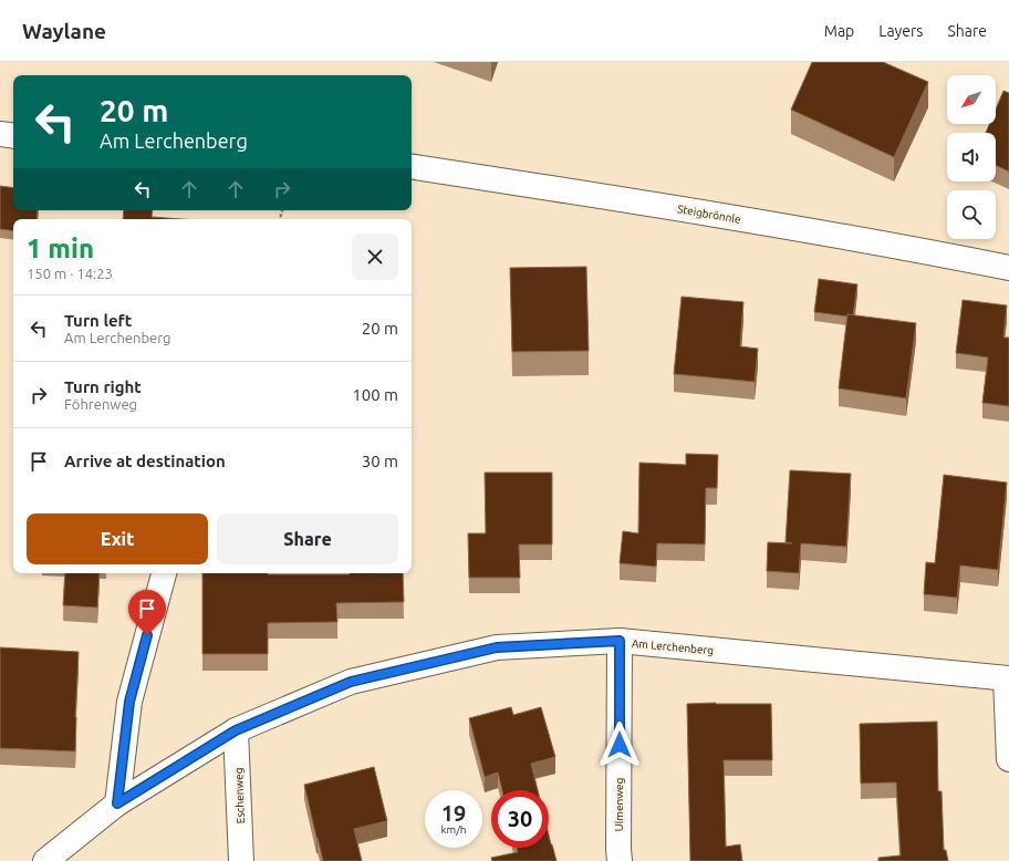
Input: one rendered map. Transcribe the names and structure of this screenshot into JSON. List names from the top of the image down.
{
  "streets": {
    "street": [
      "Steigbrönnle",
      "Am Lerchenberg",
      "Eschenweg",
      "Ulmenweg"
    ]
  },
  "crossings": [
    ["Am Lerchenberg", "Eschenweg"],
    ["Am Lerchenberg", "Ulmenweg"]
  ],
  "north": "bottom left",
  "page": {
    "header": "Waylane",
    "nav": ["Map", "Layers", "Share"],
    "turn": ["20 m", "Am Lerchenberg"],
    "heading": ["1 min", "150 m · 14:23"],
    "list": [
      {
        "name": "Turn left",
        "note": "Am Lerchenberg",
        "value": "20 m"
      },
      {
        "name": "Turn right",
        "note": "Föhrenweg",
        "value": "100 m"
      },
      {
        "name": "Arrive at destination",
        "value": "30 m"
      }
    ],
    "buttons": ["Exit", "Share"],
    "speed": "19 km/h",
    "limit": "30"
  }
}
